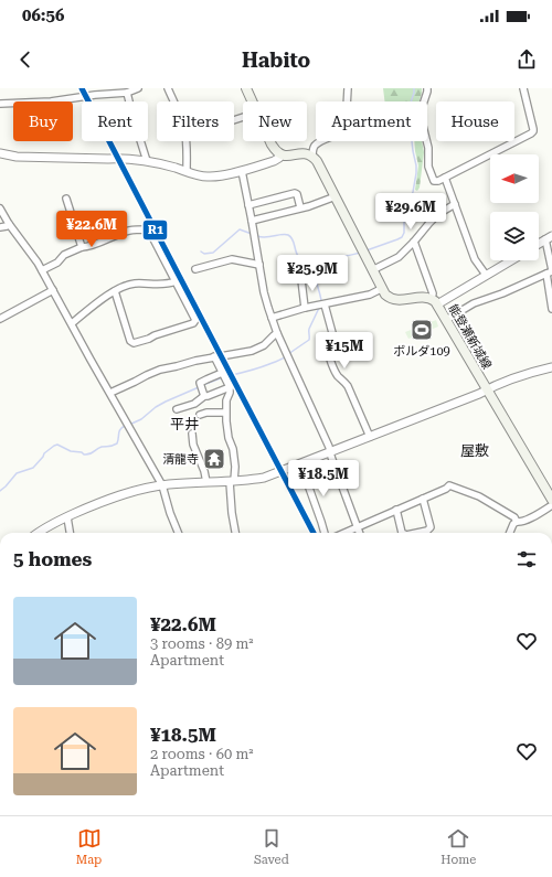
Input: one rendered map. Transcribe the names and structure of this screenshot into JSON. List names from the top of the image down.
{
  "streets": {
    "main road": ["能登瀬新城線"]
  },
  "districts": ["平井", "屋敷"],
  "places": {
    "sports": ["ボルダ109"],
    "temple": ["清龍寺"]
  },
  "lines": ["transit line R1"],
  "north": "left",
  "page": {
    "status": "06:56",
    "header": "Habito",
    "chip": [
      "Buy",
      "Rent",
      "Filters",
      "New",
      "Apartment",
      "House"
    ],
    "price": [
      "¥29.6M",
      "¥22.6M",
      "¥25.9M",
      "¥15M",
      "¥18.5M"
    ],
    "heading": "5 homes",
    "list": [
      {
        "name": "¥22.6M",
        "note": "3 rooms · 89 m² · Apartment"
      },
      {
        "name": "¥18.5M",
        "note": "2 rooms · 60 m² · Apartment"
      }
    ],
    "tabs": ["Map", "Saved", "Home"]
  }
}
